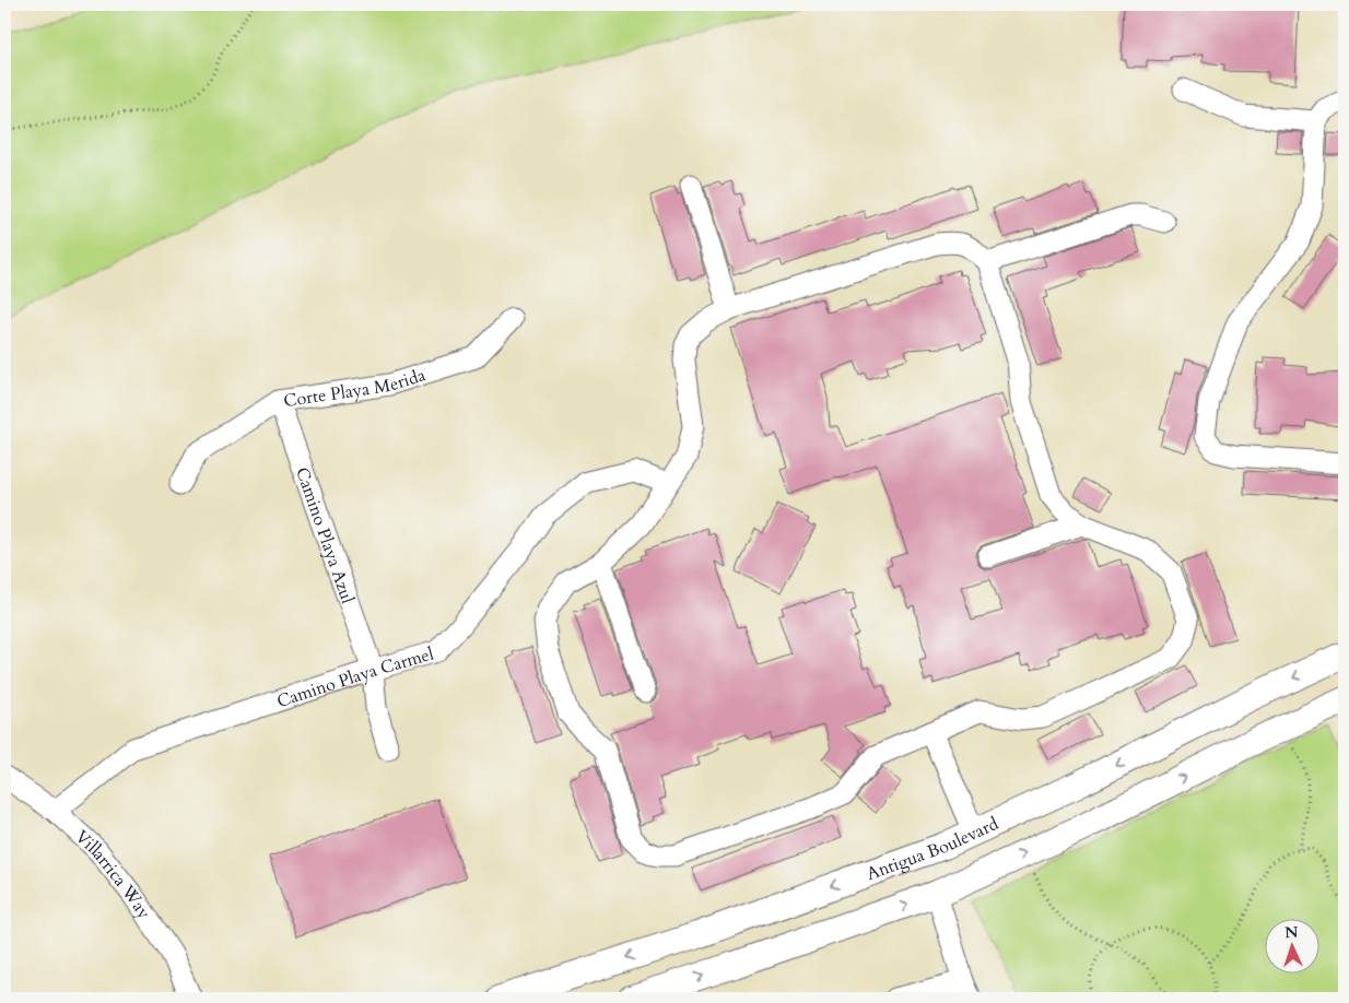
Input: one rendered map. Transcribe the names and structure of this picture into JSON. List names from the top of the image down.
{
  "streets": {
    "main road": ["Antigua Boulevard"],
    "street": [
      "Corte Playa Merida",
      "Camino Playa Azul",
      "Camino Playa Carmel",
      "Villarrica Way"
    ]
  },
  "crossings": [
    ["Corte Playa Merida", "Camino Playa Azul"],
    ["Camino Playa Azul", "Camino Playa Carmel"],
    ["Camino Playa Carmel", "Villarrica Way"]
  ],
  "north": "top"
}
